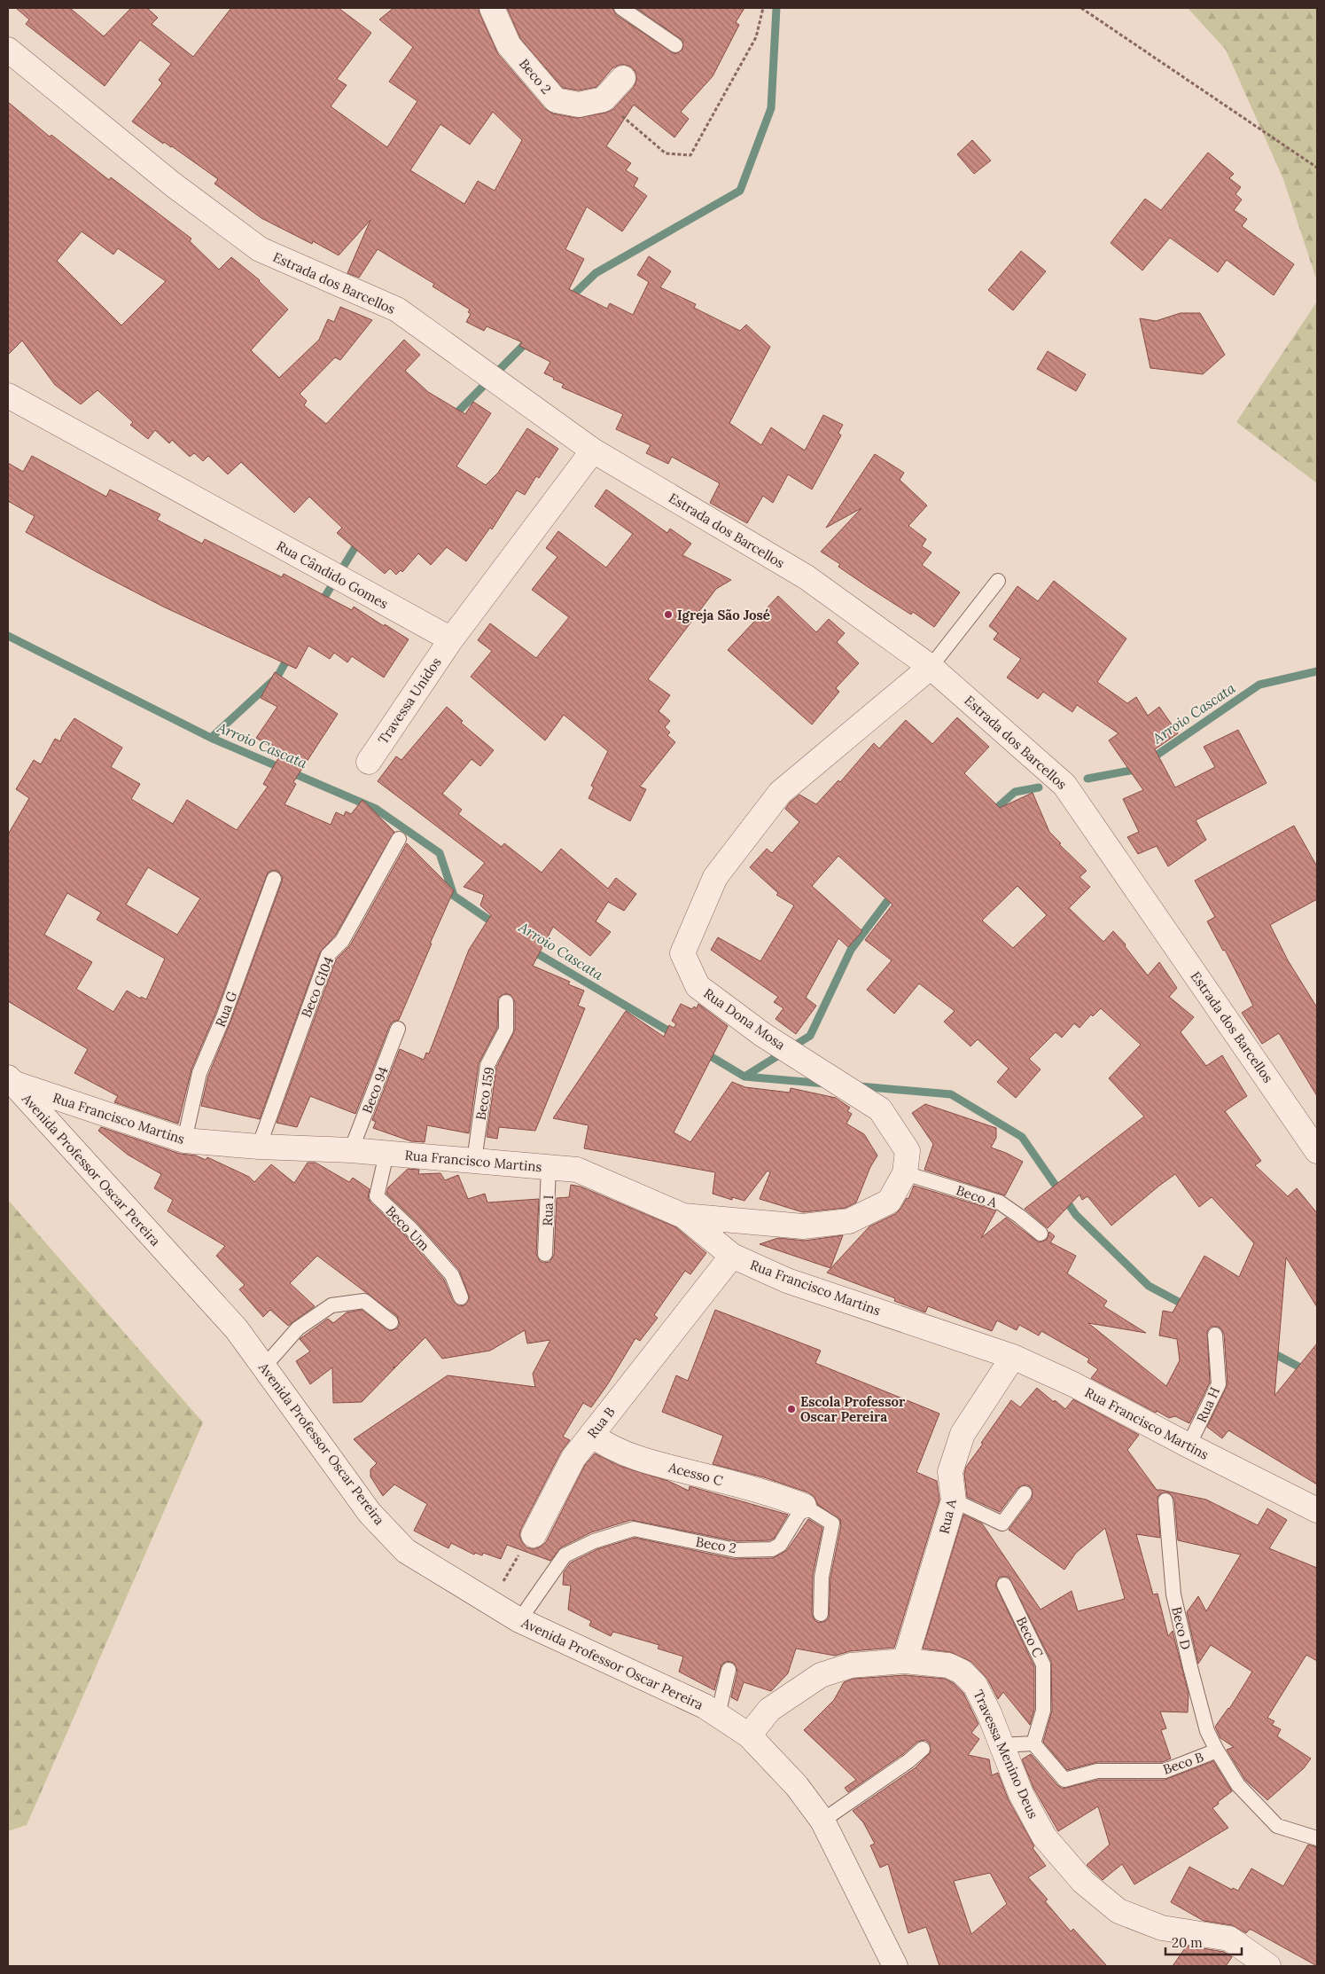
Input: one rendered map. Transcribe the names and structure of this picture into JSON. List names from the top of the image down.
{
  "streets": {
    "street": [
      "Beco 2",
      "Estrada dos Barcellos",
      "Rua Cândido Gomes",
      "Travessa Unidos",
      "Rua Dona Mosa",
      "Rua Francisco Martins",
      "Avenida Professor Oscar Pereira",
      "Rua B",
      "Acesso C",
      "Rua A",
      "Travessa Menino Deus"
    ],
    "lane": [
      "Beco G104",
      "Rua G",
      "Beco 94",
      "Beco 159",
      "Beco A",
      "Rua I",
      "Beco Um",
      "Rua H",
      "Beco D",
      "Beco C",
      "Beco B"
    ]
  },
  "crossings": [
    ["Beco 2", "Avenida Professor Oscar Pereira"],
    ["Beco 2", "Acesso C"],
    ["Estrada dos Barcellos", "Rua Dona Mosa"],
    ["Rua Cândido Gomes", "Travessa Unidos"],
    ["Beco G104", "Rua Francisco Martins"],
    ["Rua G", "Rua Francisco Martins"],
    ["Rua Dona Mosa", "Rua Francisco Martins"],
    ["Rua Dona Mosa", "Beco A"],
    ["Beco 94", "Rua Francisco Martins"],
    ["Beco 159", "Rua Francisco Martins"],
    ["Rua Francisco Martins", "Avenida Professor Oscar Pereira"],
    ["Rua Francisco Martins", "Rua I"],
    ["Rua Francisco Martins", "Beco Um"],
    ["Rua Francisco Martins", "Rua H"],
    ["Rua Francisco Martins", "Rua B"],
    ["Rua Francisco Martins", "Rua A"],
    ["Avenida Professor Oscar Pereira", "Travessa Menino Deus"],
    ["Rua B", "Acesso C"],
    ["Rua A", "Travessa Menino Deus"],
    ["Beco D", "Beco B"],
    ["Beco C", "Beco B"]
  ],
  "water": ["Arroio Cascata"],
  "places": ["Igreja São José", "Escola Professor Oscar Pereira"],
  "scale_bar": "20 m"
}
